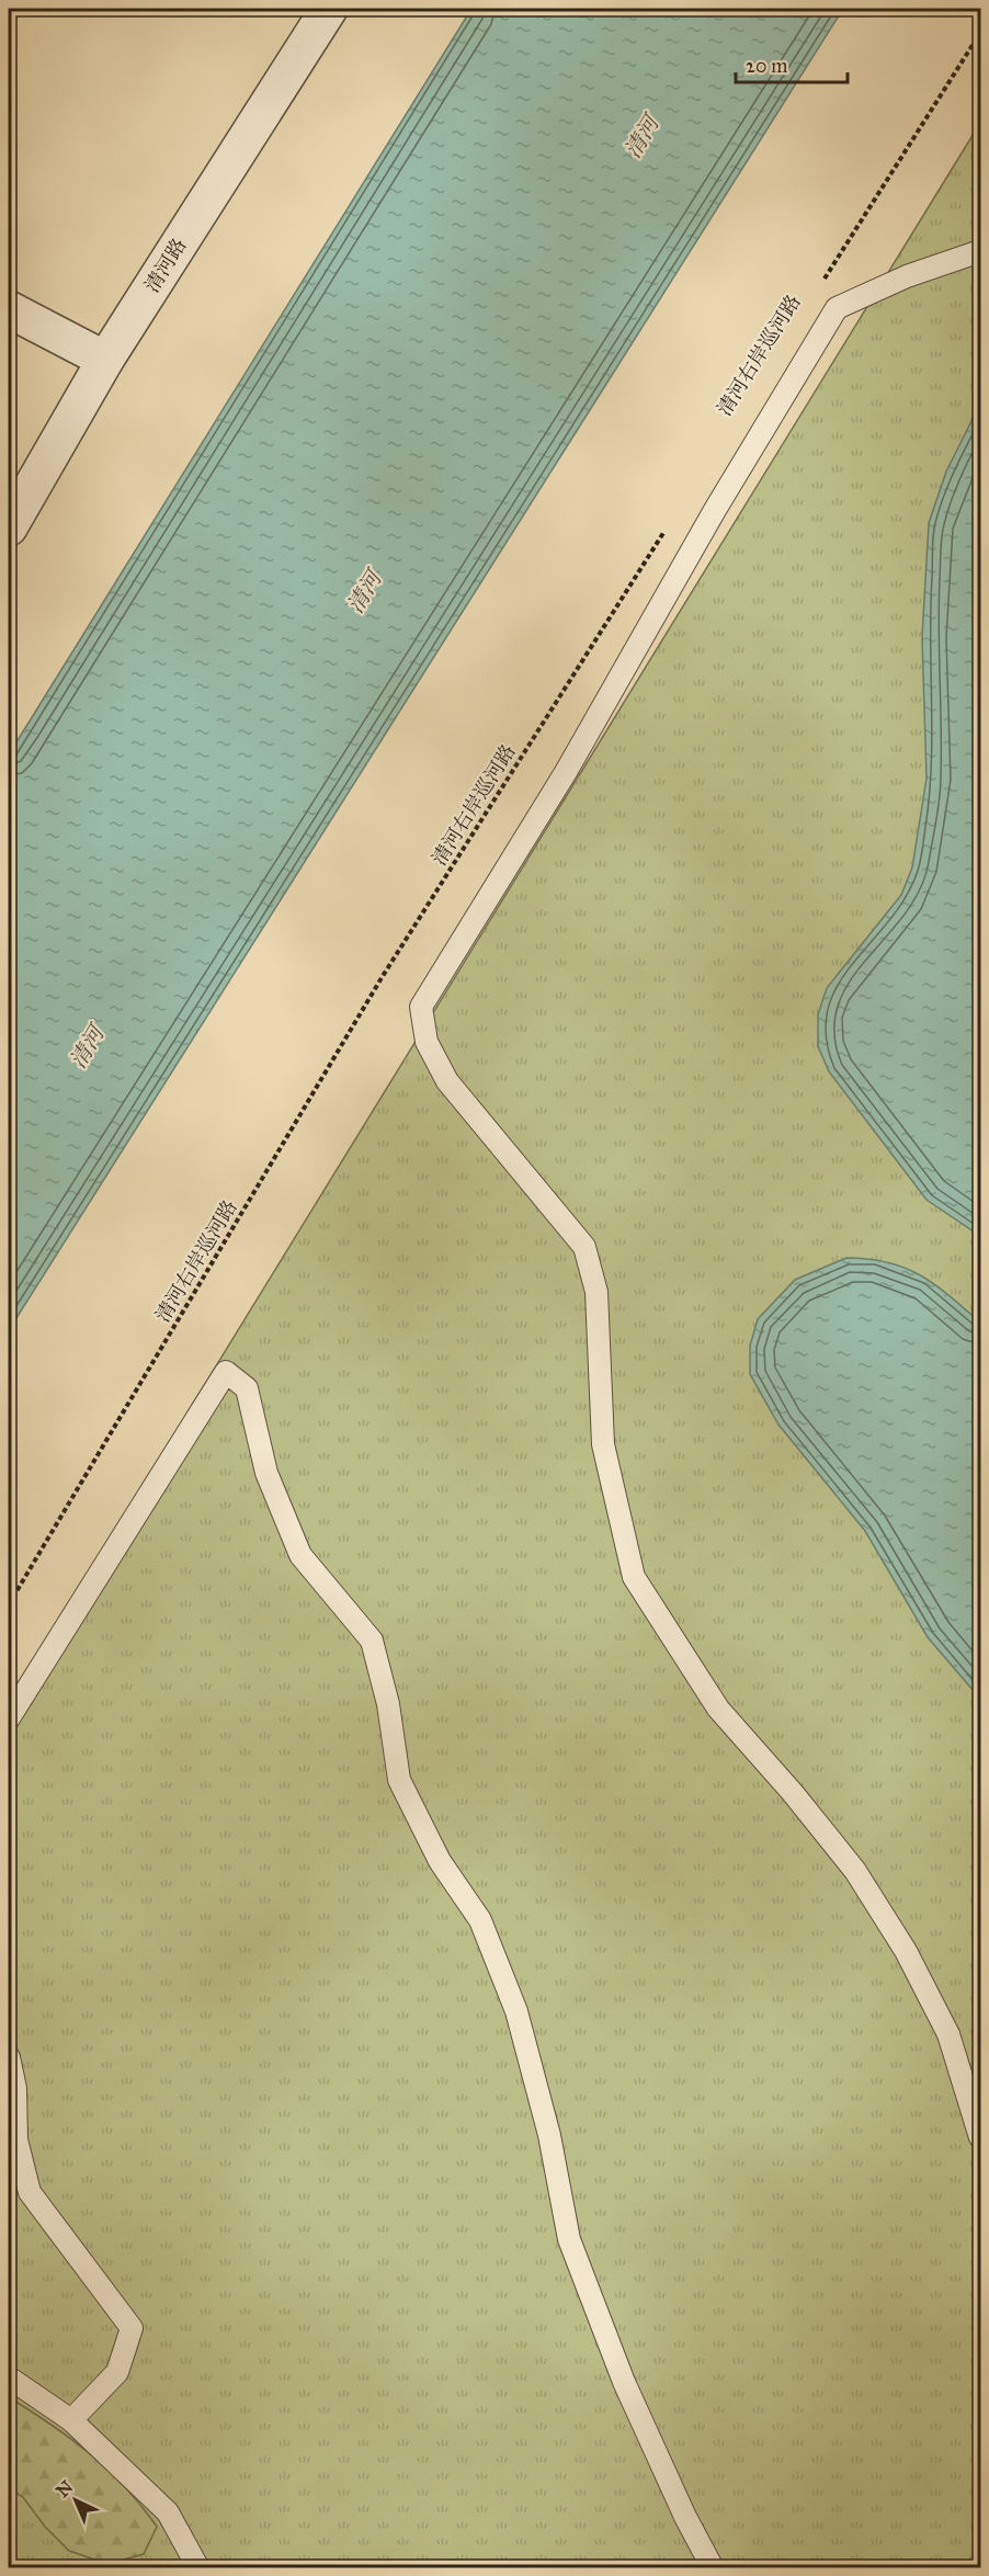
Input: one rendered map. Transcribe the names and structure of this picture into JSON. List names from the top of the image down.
{
  "streets": {
    "street": ["清河路"],
    "path": ["清河右岸巡河路"]
  },
  "water": ["清河"],
  "scale_bar": "20 m",
  "north": "top left"
}
